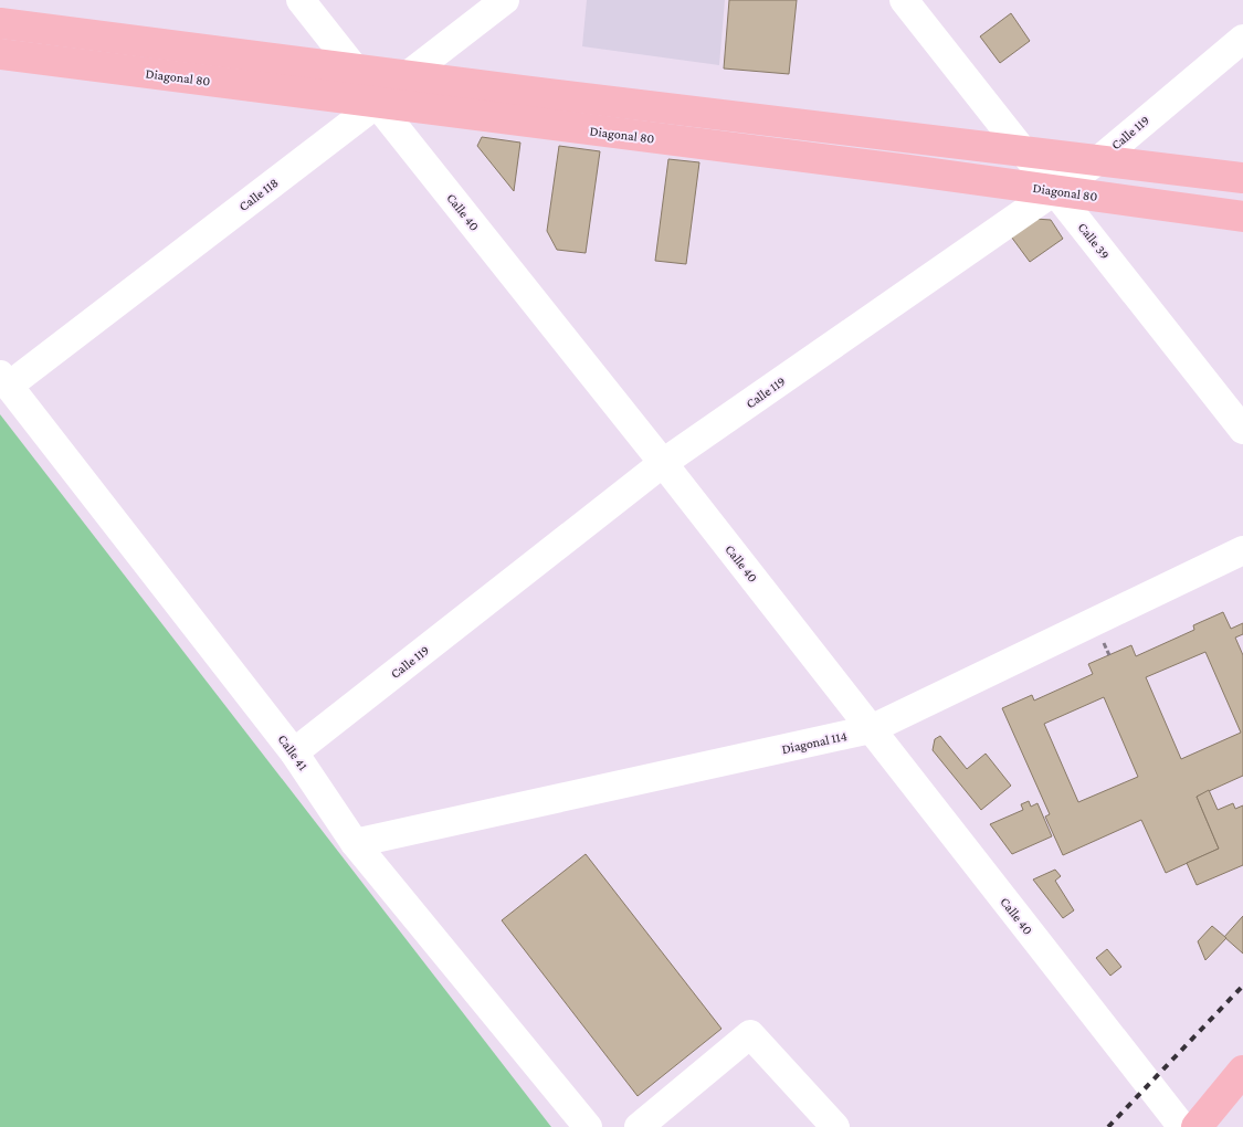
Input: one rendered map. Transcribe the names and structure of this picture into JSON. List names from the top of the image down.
{
  "streets": {
    "main road": ["Diagonal 80"],
    "street": [
      "Calle 119",
      "Calle 118",
      "Calle 40",
      "Calle 39",
      "Diagonal 114",
      "Calle 41"
    ]
  },
  "crossings": [
    ["Diagonal 80", "Calle 119"],
    ["Diagonal 80", "Calle 118"],
    ["Diagonal 80", "Calle 40"],
    ["Diagonal 80", "Calle 39"],
    ["Calle 119", "Calle 40"],
    ["Calle 119", "Calle 39"],
    ["Calle 119", "Calle 41"],
    ["Calle 118", "Calle 40"],
    ["Calle 118", "Calle 41"],
    ["Calle 40", "Diagonal 114"],
    ["Diagonal 114", "Calle 41"]
  ]
}
